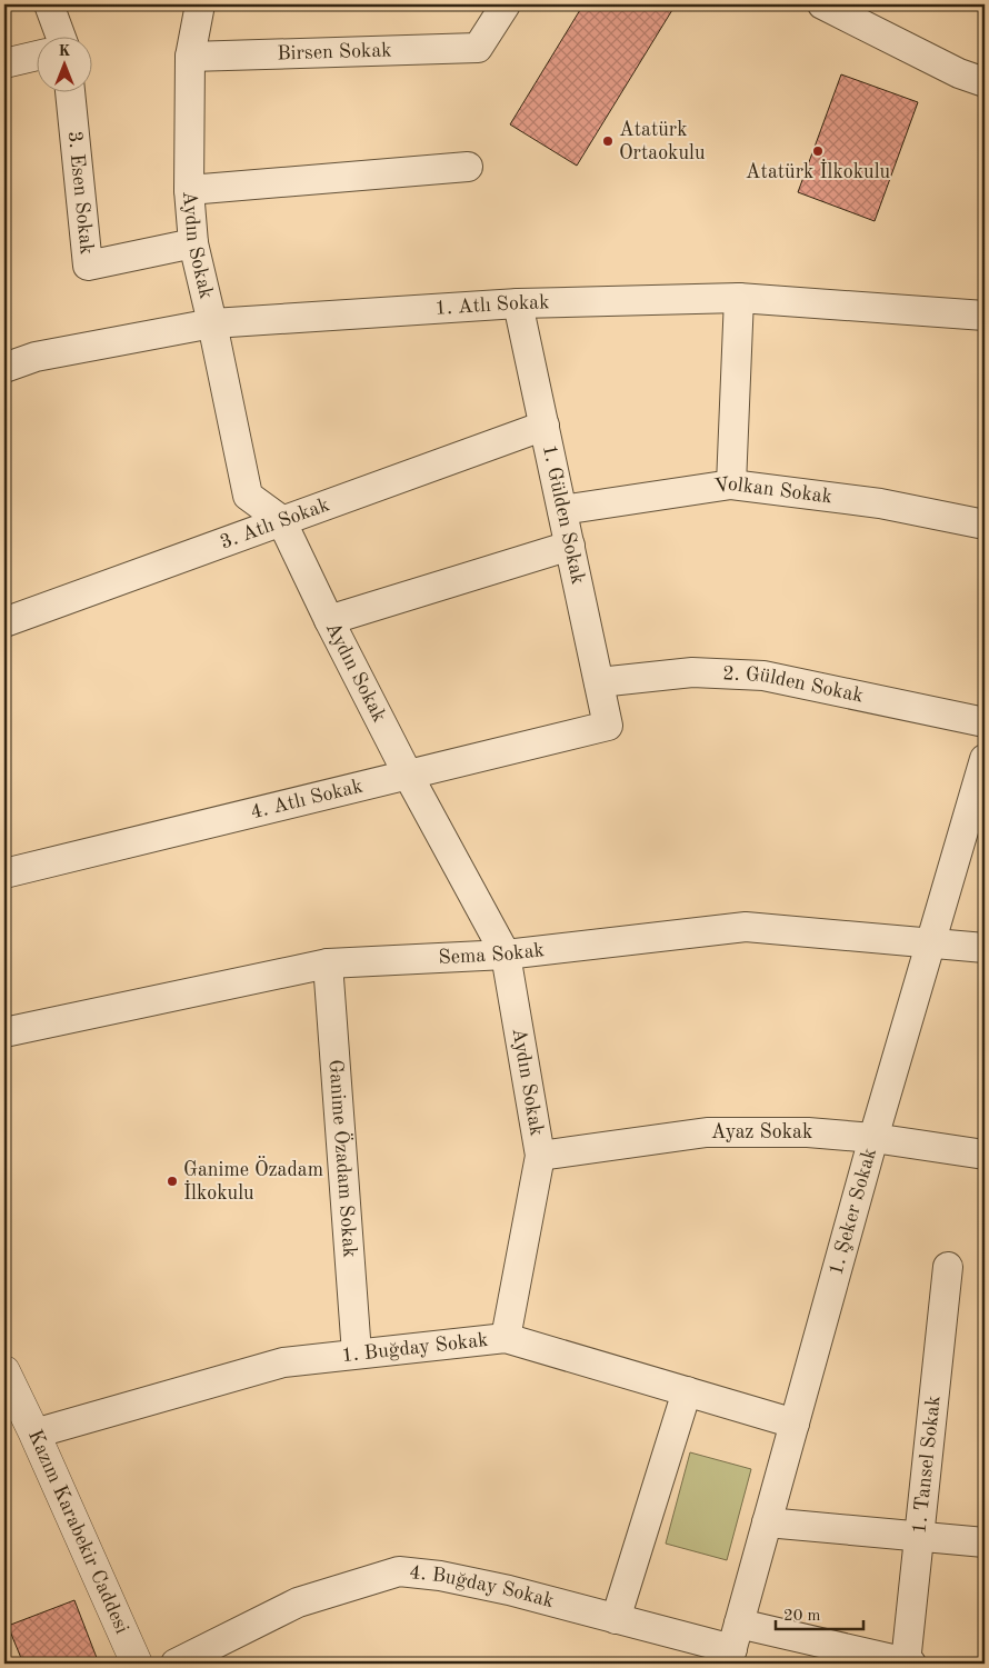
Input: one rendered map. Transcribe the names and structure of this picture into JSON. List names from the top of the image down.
{
  "streets": {
    "street": [
      "Birsen Sokak",
      "3. Esen Sokak",
      "Aydın Sokak",
      "1. Atlı Sokak",
      "Volkan Sokak",
      "1. Gülden Sokak",
      "3. Atlı Sokak",
      "2. Gülden Sokak",
      "4. Atlı Sokak",
      "Sema Sokak",
      "Ayaz Sokak",
      "Ganime Özadam Sokak",
      "1. Şeker Sokak",
      "1. Buğday Sokak",
      "1. Tansel Sokak",
      "Kazım Karabekir Caddesi",
      "4. Buğday Sokak"
    ]
  },
  "crossings": [
    ["Birsen Sokak", "Aydın Sokak"],
    ["3. Esen Sokak", "Aydın Sokak"],
    ["Aydın Sokak", "1. Atlı Sokak"],
    ["Aydın Sokak", "3. Atlı Sokak"],
    ["Aydın Sokak", "4. Atlı Sokak"],
    ["Aydın Sokak", "Sema Sokak"],
    ["Aydın Sokak", "Ayaz Sokak"],
    ["Aydın Sokak", "1. Buğday Sokak"],
    ["1. Atlı Sokak", "1. Gülden Sokak"],
    ["Volkan Sokak", "1. Gülden Sokak"],
    ["1. Gülden Sokak", "3. Atlı Sokak"],
    ["1. Gülden Sokak", "2. Gülden Sokak"],
    ["1. Gülden Sokak", "4. Atlı Sokak"],
    ["Sema Sokak", "Ganime Özadam Sokak"],
    ["Sema Sokak", "1. Şeker Sokak"],
    ["Ayaz Sokak", "1. Şeker Sokak"],
    ["Ganime Özadam Sokak", "1. Buğday Sokak"],
    ["1. Şeker Sokak", "1. Buğday Sokak"],
    ["1. Şeker Sokak", "4. Buğday Sokak"],
    ["1. Buğday Sokak", "Kazım Karabekir Caddesi"],
    ["1. Tansel Sokak", "4. Buğday Sokak"]
  ],
  "places": ["Atatürk Ortaokulu", "Atatürk İlkokulu", "Ganime Özadam İlkokulu"],
  "scale_bar": "20 m",
  "north": "top"
}
